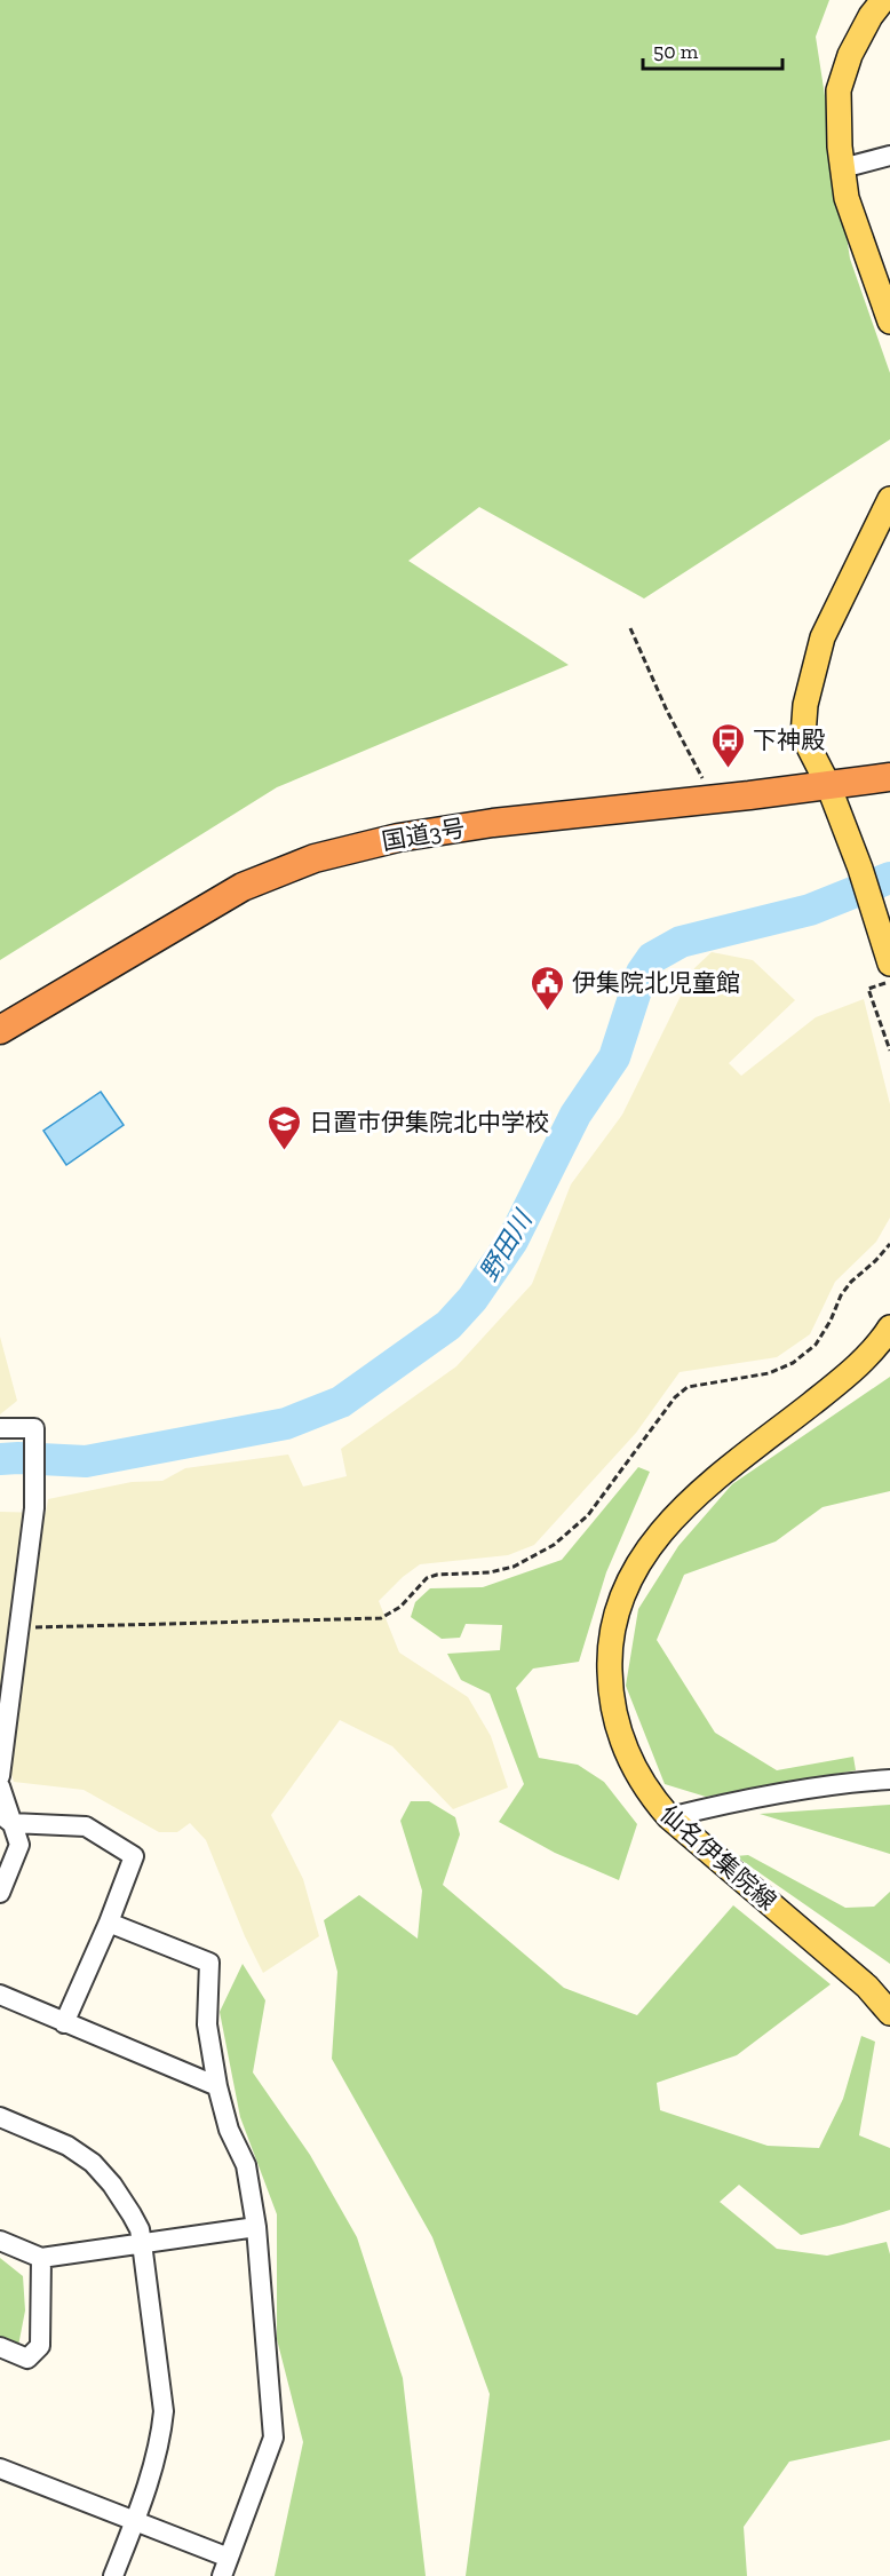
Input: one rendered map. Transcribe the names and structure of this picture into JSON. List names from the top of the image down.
{
  "streets": {
    "highway": ["国道3号"],
    "main road": ["仙名伊集院線"]
  },
  "water": ["野田川"],
  "places": {
    "bus stop": ["下神殿"],
    "public building": ["伊集院北児童館"],
    "school or university": ["日置市伊集院北中学校"]
  },
  "scale_bar": "50 m"
}
